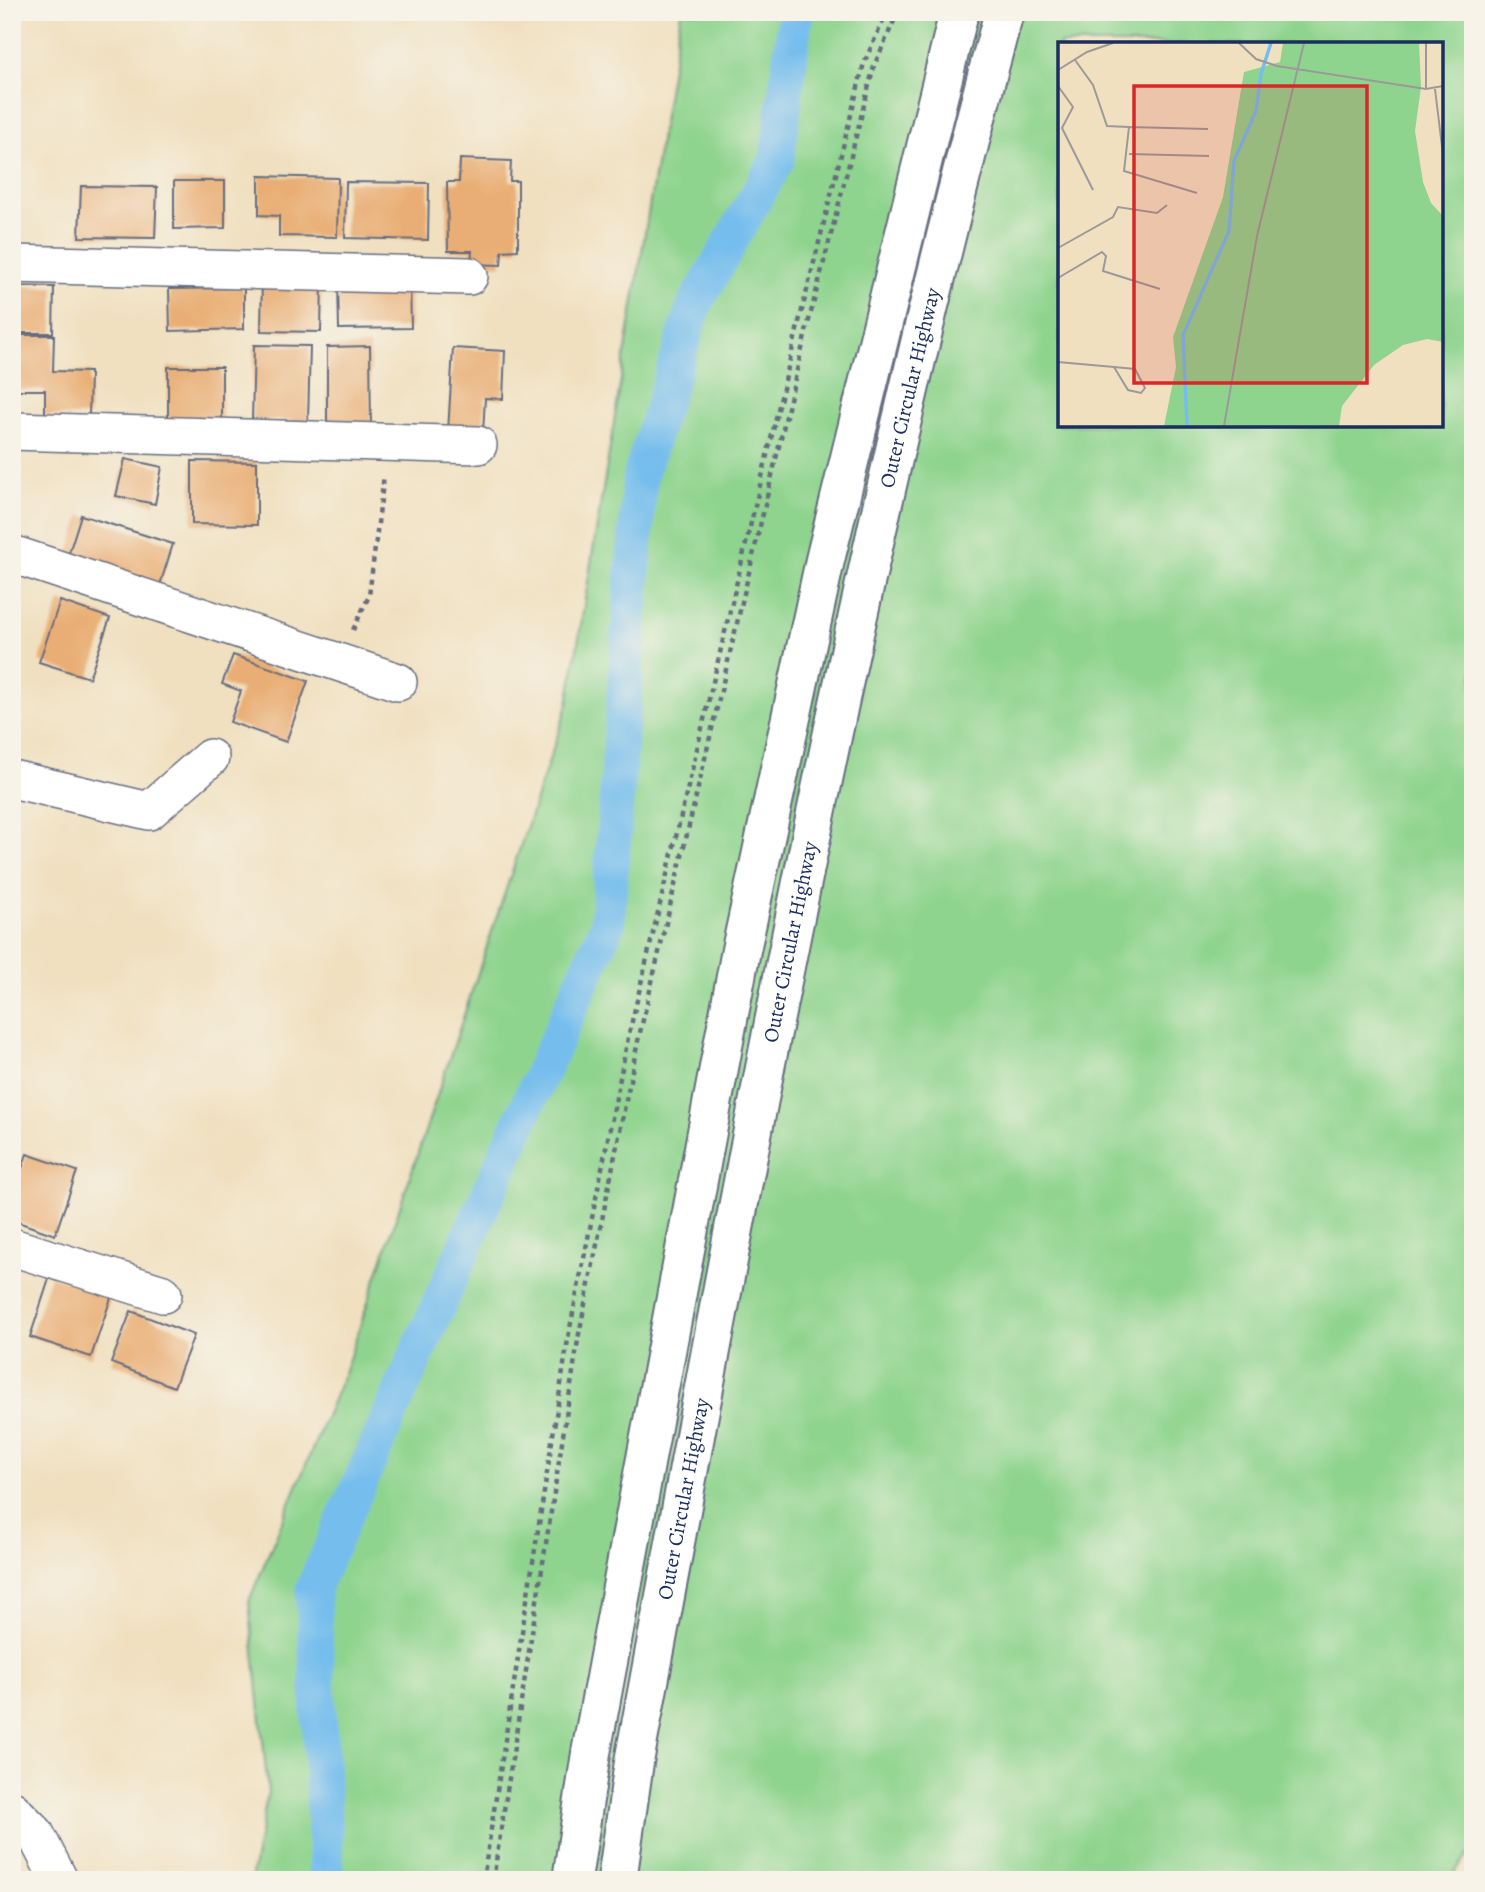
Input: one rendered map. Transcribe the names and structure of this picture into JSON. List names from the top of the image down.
{
  "streets": {
    "highway": ["Outer Circular Highway"]
  }
}
